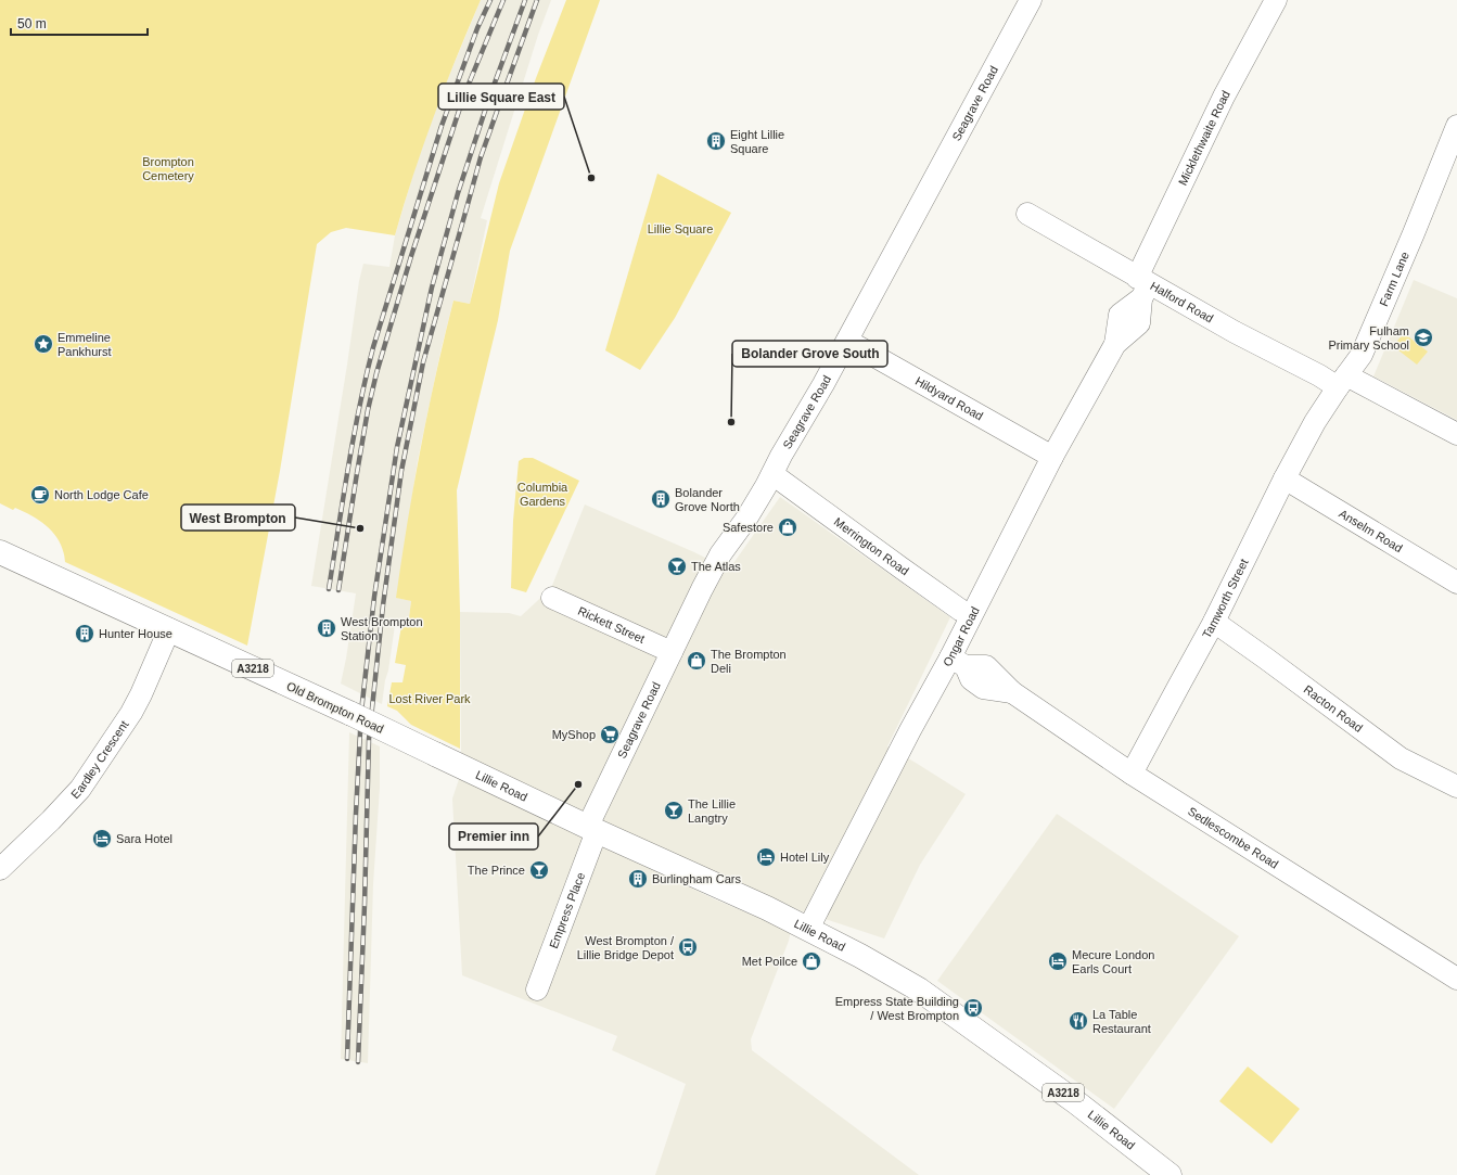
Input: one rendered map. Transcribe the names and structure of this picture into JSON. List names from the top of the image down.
{
  "streets": {
    "main road": ["A3218", "Old Brompton Road", "Lillie Road"],
    "street": [
      "Seagrave Road",
      "Micklethwaite Road",
      "Farm Lane",
      "Halford Road",
      "Hildyard Road",
      "Anselm Road",
      "Merrington Road",
      "Tamworth Street",
      "Rickett Street",
      "Ongar Road",
      "Racton Road",
      "Eardley Crescent",
      "Sedlescombe Road",
      "Empress Place"
    ]
  },
  "crossings": [
    ["Seagrave Road", "Hildyard Road"],
    ["Seagrave Road", "Merrington Road"],
    ["Seagrave Road", "Rickett Street"],
    ["Seagrave Road", "Lillie Road"],
    ["Seagrave Road", "Empress Place"],
    ["Micklethwaite Road", "Halford Road"],
    ["Micklethwaite Road", "Ongar Road"],
    ["Farm Lane", "Halford Road"],
    ["Farm Lane", "Tamworth Street"],
    ["Halford Road", "Ongar Road"],
    ["Hildyard Road", "Ongar Road"],
    ["Anselm Road", "Tamworth Street"],
    ["Merrington Road", "Ongar Road"],
    ["Tamworth Street", "Racton Road"],
    ["Tamworth Street", "Sedlescombe Road"],
    ["Ongar Road", "Lillie Road"],
    ["Ongar Road", "Sedlescombe Road"],
    ["Old Brompton Road", "Eardley Crescent"],
    ["Old Brompton Road", "Lillie Road"],
    ["Lillie Road", "Empress Place"]
  ],
  "parks": [
    "Brompton Cemetery",
    "Lillie Square",
    "Columbia Gardens",
    "Lost River Park"
  ],
  "places": {
    "building": [
      "Eight Lillie Square",
      "Bolander Grove North",
      "West Brompton Station",
      "Hunter House",
      "Burlingham Cars"
    ],
    "other": [
      "Lillie Square East",
      "Bolander Grove South",
      "West Brompton",
      "Premier inn"
    ],
    "school or university": ["Fulham Primary School"],
    "place": ["Emmeline Pankhurst"],
    "cafe": ["North Lodge Cafe"],
    "shop": ["Safestore", "The Brompton Deli", "Met Poilce"],
    "bar": ["The Atlas", "The Lillie Langtry", "The Prince"],
    "supermarket": ["MyShop"],
    "hotel": ["Sara Hotel", "Hotel Lily", "Mecure London Earls Court"],
    "bus stop": ["West Brompton / Lillie Bridge Depot", "Empress State Building / West Brompton"],
    "restaurant": ["La Table Restaurant"]
  },
  "scale_bar": "50 m"
}
